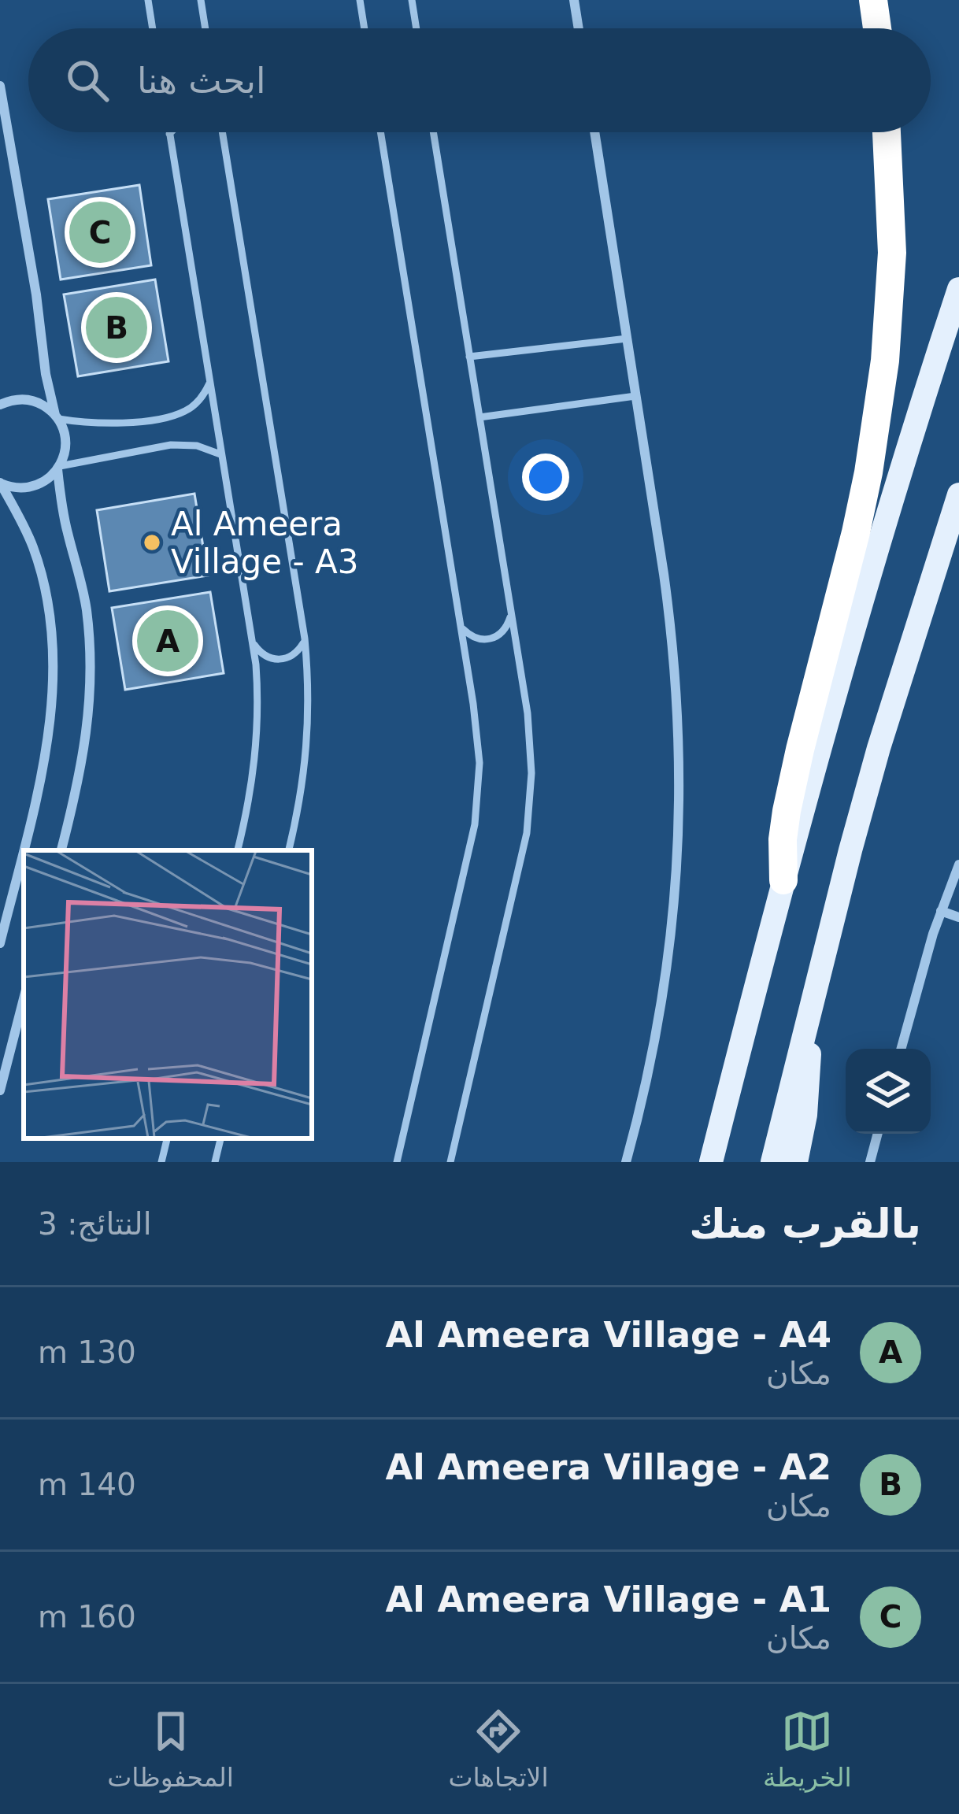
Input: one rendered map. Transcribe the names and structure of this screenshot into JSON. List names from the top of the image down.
{
  "places": ["Al Ameera Village - A3"],
  "page": {
    "search": "ابحث هنا",
    "pins": ["C", "B", "A"],
    "heading": ["بالقرب منك", "النتائج: 3"],
    "list": [
      {
        "mark": "A",
        "name": "Al Ameera Village - A4",
        "note": "مكان",
        "value": "130 m"
      },
      {
        "mark": "B",
        "name": "Al Ameera Village - A2",
        "note": "مكان",
        "value": "140 m"
      },
      {
        "mark": "C",
        "name": "Al Ameera Village - A1",
        "note": "مكان",
        "value": "160 m"
      }
    ],
    "nav": ["الخريطة", "الاتجاهات", "المحفوظات"]
  }
}
